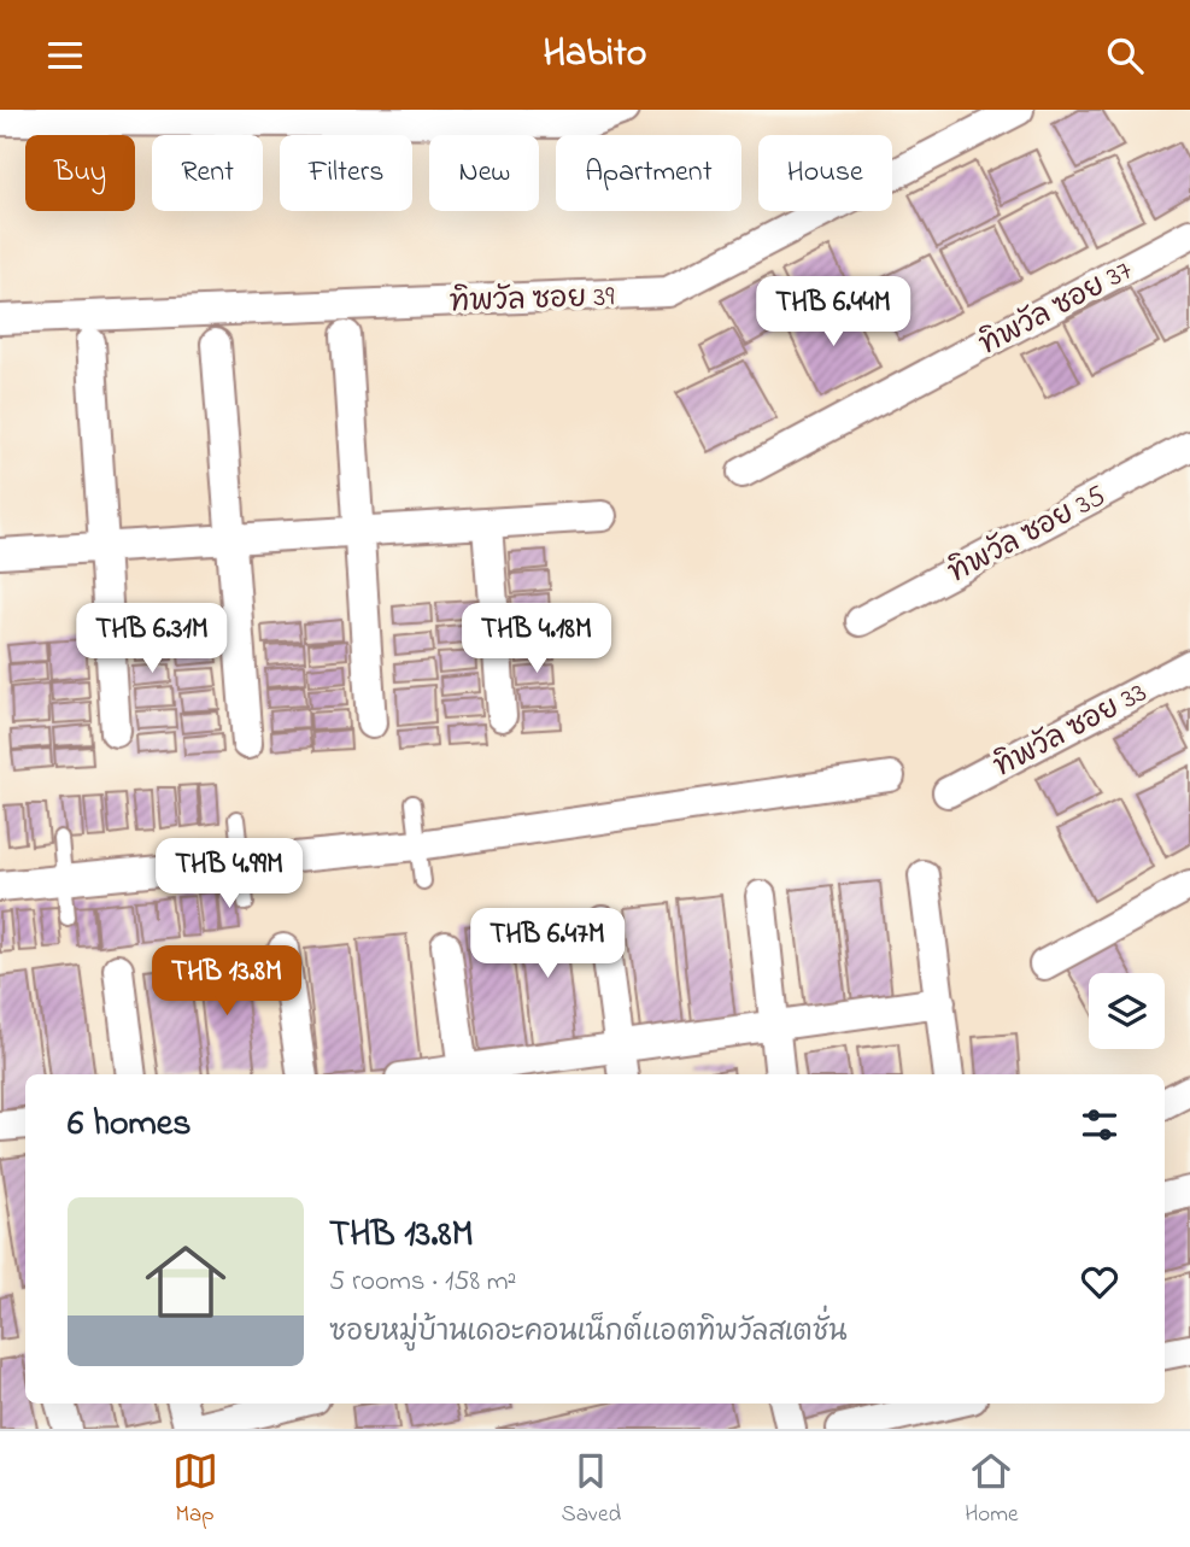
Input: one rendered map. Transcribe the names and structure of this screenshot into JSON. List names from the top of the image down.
{
  "streets": {
    "street": [
      "ทิพวัล ซอย 39",
      "ทิพวัล ซอย 37",
      "ทิพวัล ซอย 35",
      "ทิพวัล ซอย 33"
    ]
  },
  "page": {
    "header": "Habito",
    "chip": [
      "Buy",
      "Rent",
      "Filters",
      "New",
      "Apartment",
      "House"
    ],
    "price": [
      "THB 6.44M",
      "THB 6.31M",
      "THB 4.18M",
      "THB 4.99M",
      "THB 6.47M",
      "THB 13.8M"
    ],
    "heading": "6 homes",
    "list": [
      {
        "name": "THB 13.8M",
        "note": "5 rooms · 158 m² · ซอยหมู่บ้านเดอะคอนเน็กต์แอตทิพวัลสเตชั่น"
      }
    ],
    "tabs": ["Map", "Saved", "Home"]
  }
}
